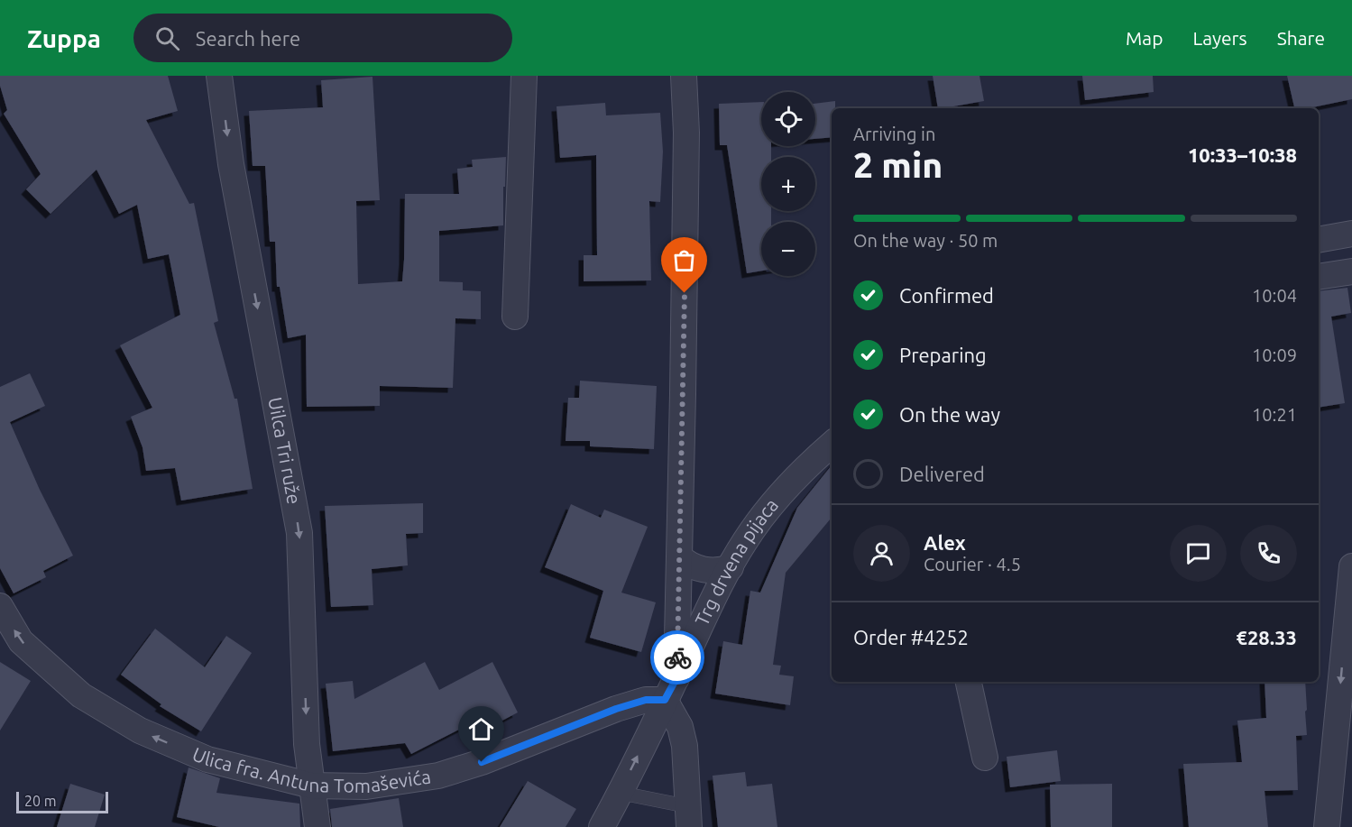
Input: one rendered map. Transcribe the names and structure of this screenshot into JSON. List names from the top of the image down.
{
  "streets": {
    "street": ["Uilca Tri ruže", "Trg drvena pijaca", "Ulica fra. Antuna Tomaševića"]
  },
  "crossings": [
    ["Uilca Tri ruže", "Ulica fra. Antuna Tomaševića"],
    ["Trg drvena pijaca", "Ulica fra. Antuna Tomaševića"]
  ],
  "one_way": ["Uilca Tri ruže", "Ulica fra. Antuna Tomaševića"],
  "scale_bar": "20 m",
  "page": {
    "header": "Zuppa",
    "search": "Search here",
    "nav": ["Map", "Layers", "Share"],
    "map_buttons": ["+", "−"],
    "heading": ["2 min", "Arriving in", "10:33–10:38"],
    "panel": [
      "Alex",
      "Courier · 4.5",
      "Order #4252",
      "€28.33"
    ],
    "bar": "On the way · 50 m",
    "list": [
      ["Confirmed", "10:04"],
      ["Preparing", "10:09"],
      ["On the way", "10:21"],
      "Delivered"
    ],
    "scale": "20 m"
  }
}
